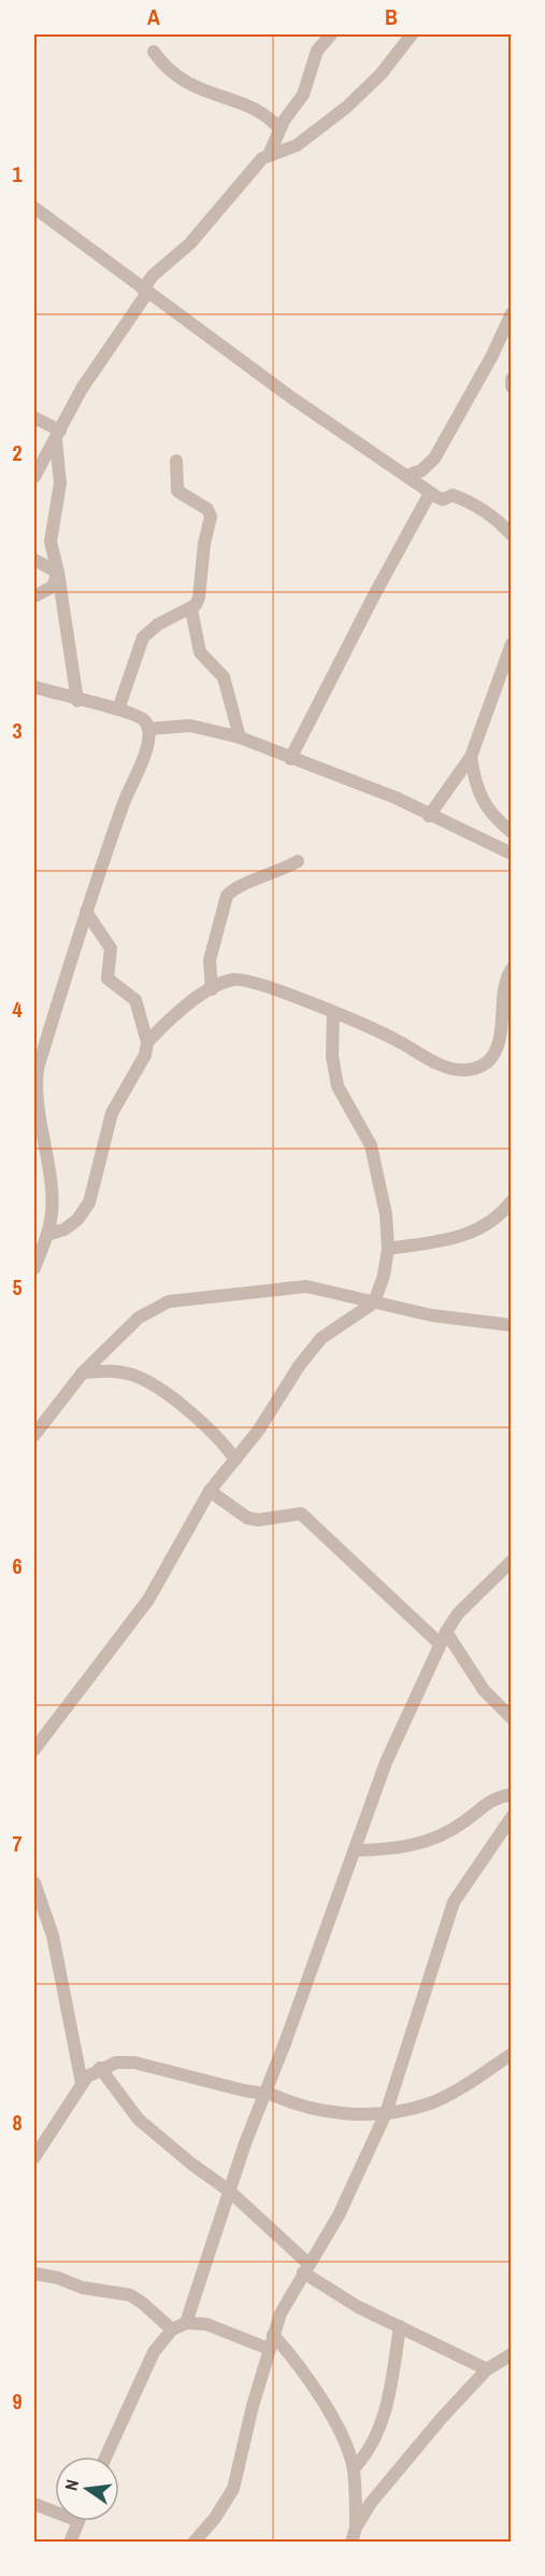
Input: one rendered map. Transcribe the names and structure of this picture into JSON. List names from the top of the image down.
{
  "north": "left",
  "grid": {
    "columns": ["A", "B"],
    "rows": [
      "1",
      "2",
      "3",
      "4",
      "5",
      "6",
      "7",
      "8",
      "9"
    ]
  }
}
